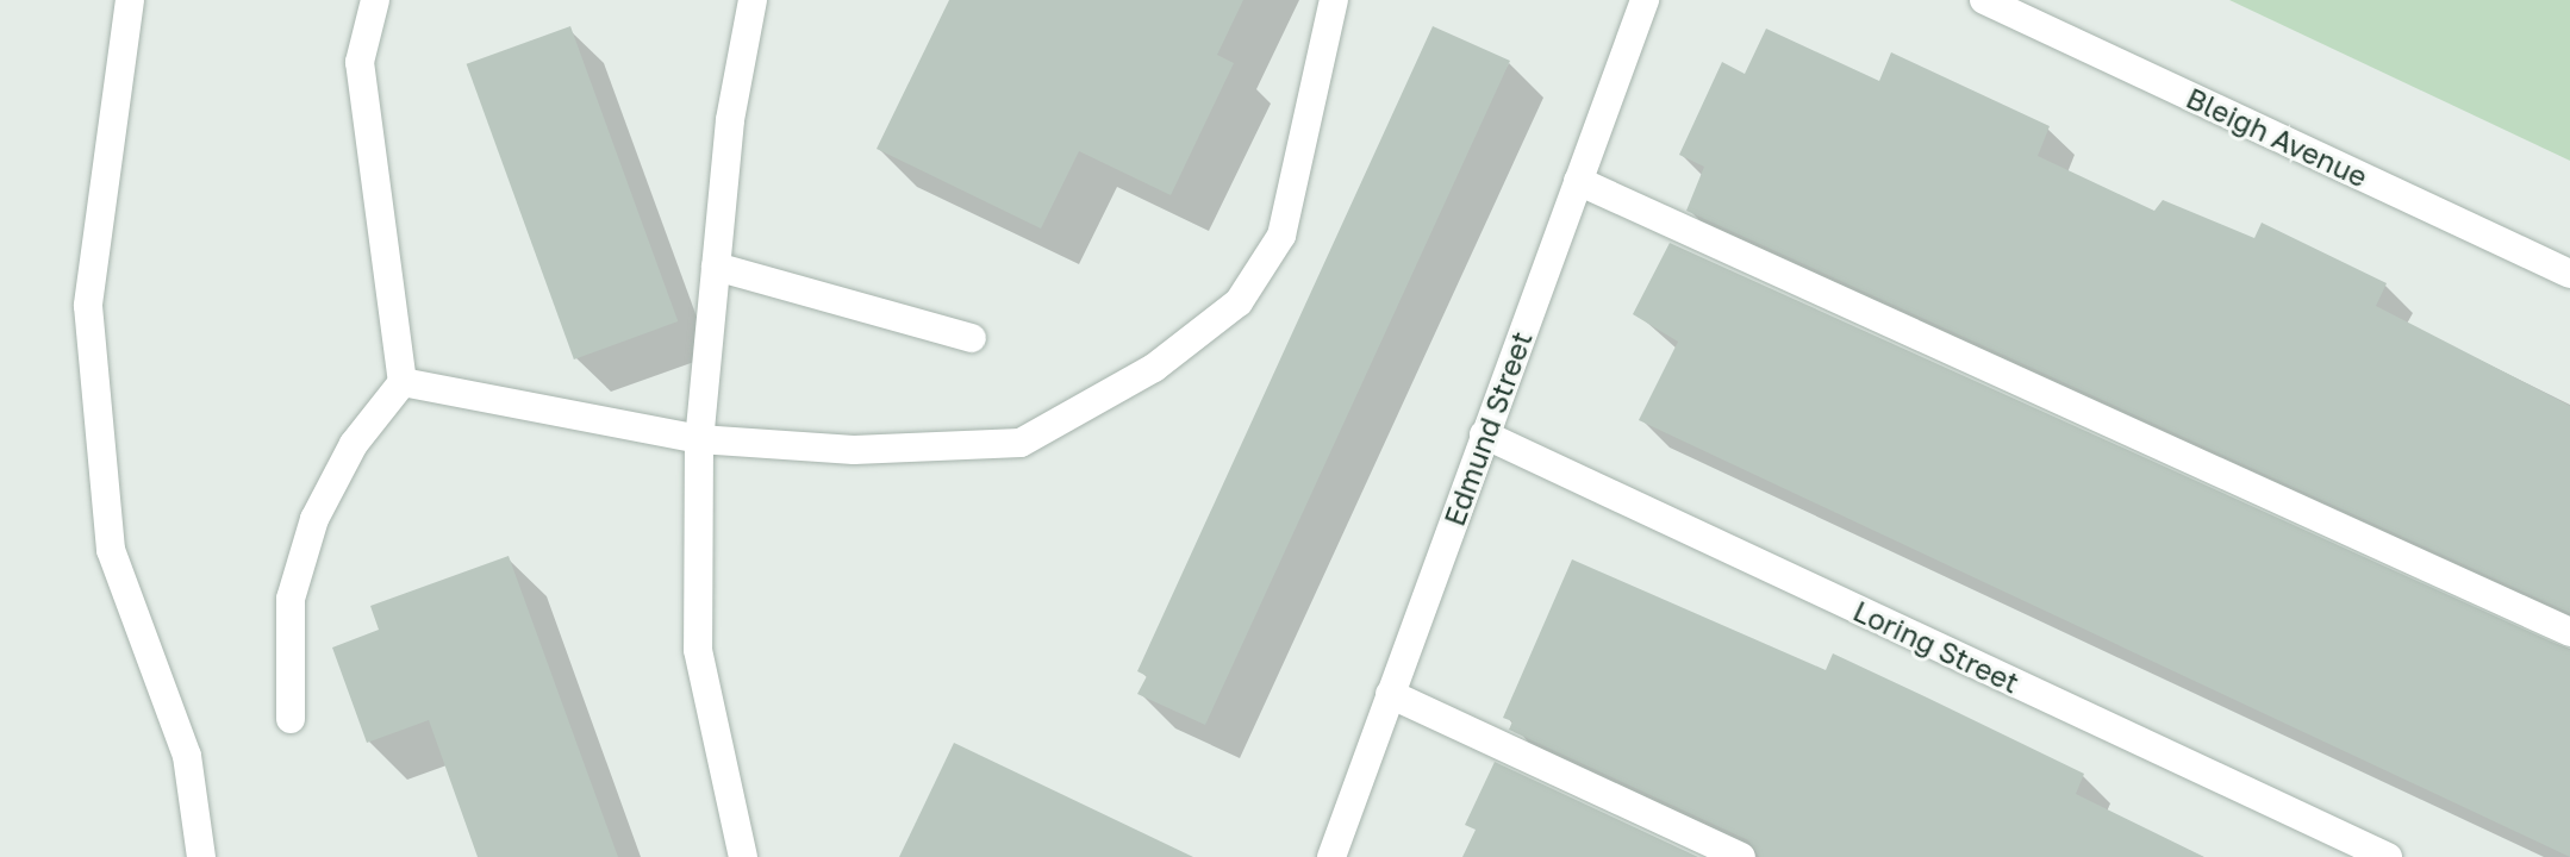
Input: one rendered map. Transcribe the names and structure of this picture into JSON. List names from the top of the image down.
{
  "streets": {
    "street": ["Bleigh Avenue", "Edmund Street", "Loring Street"]
  },
  "crossings": [
    ["Edmund Street", "Loring Street"]
  ]
}
